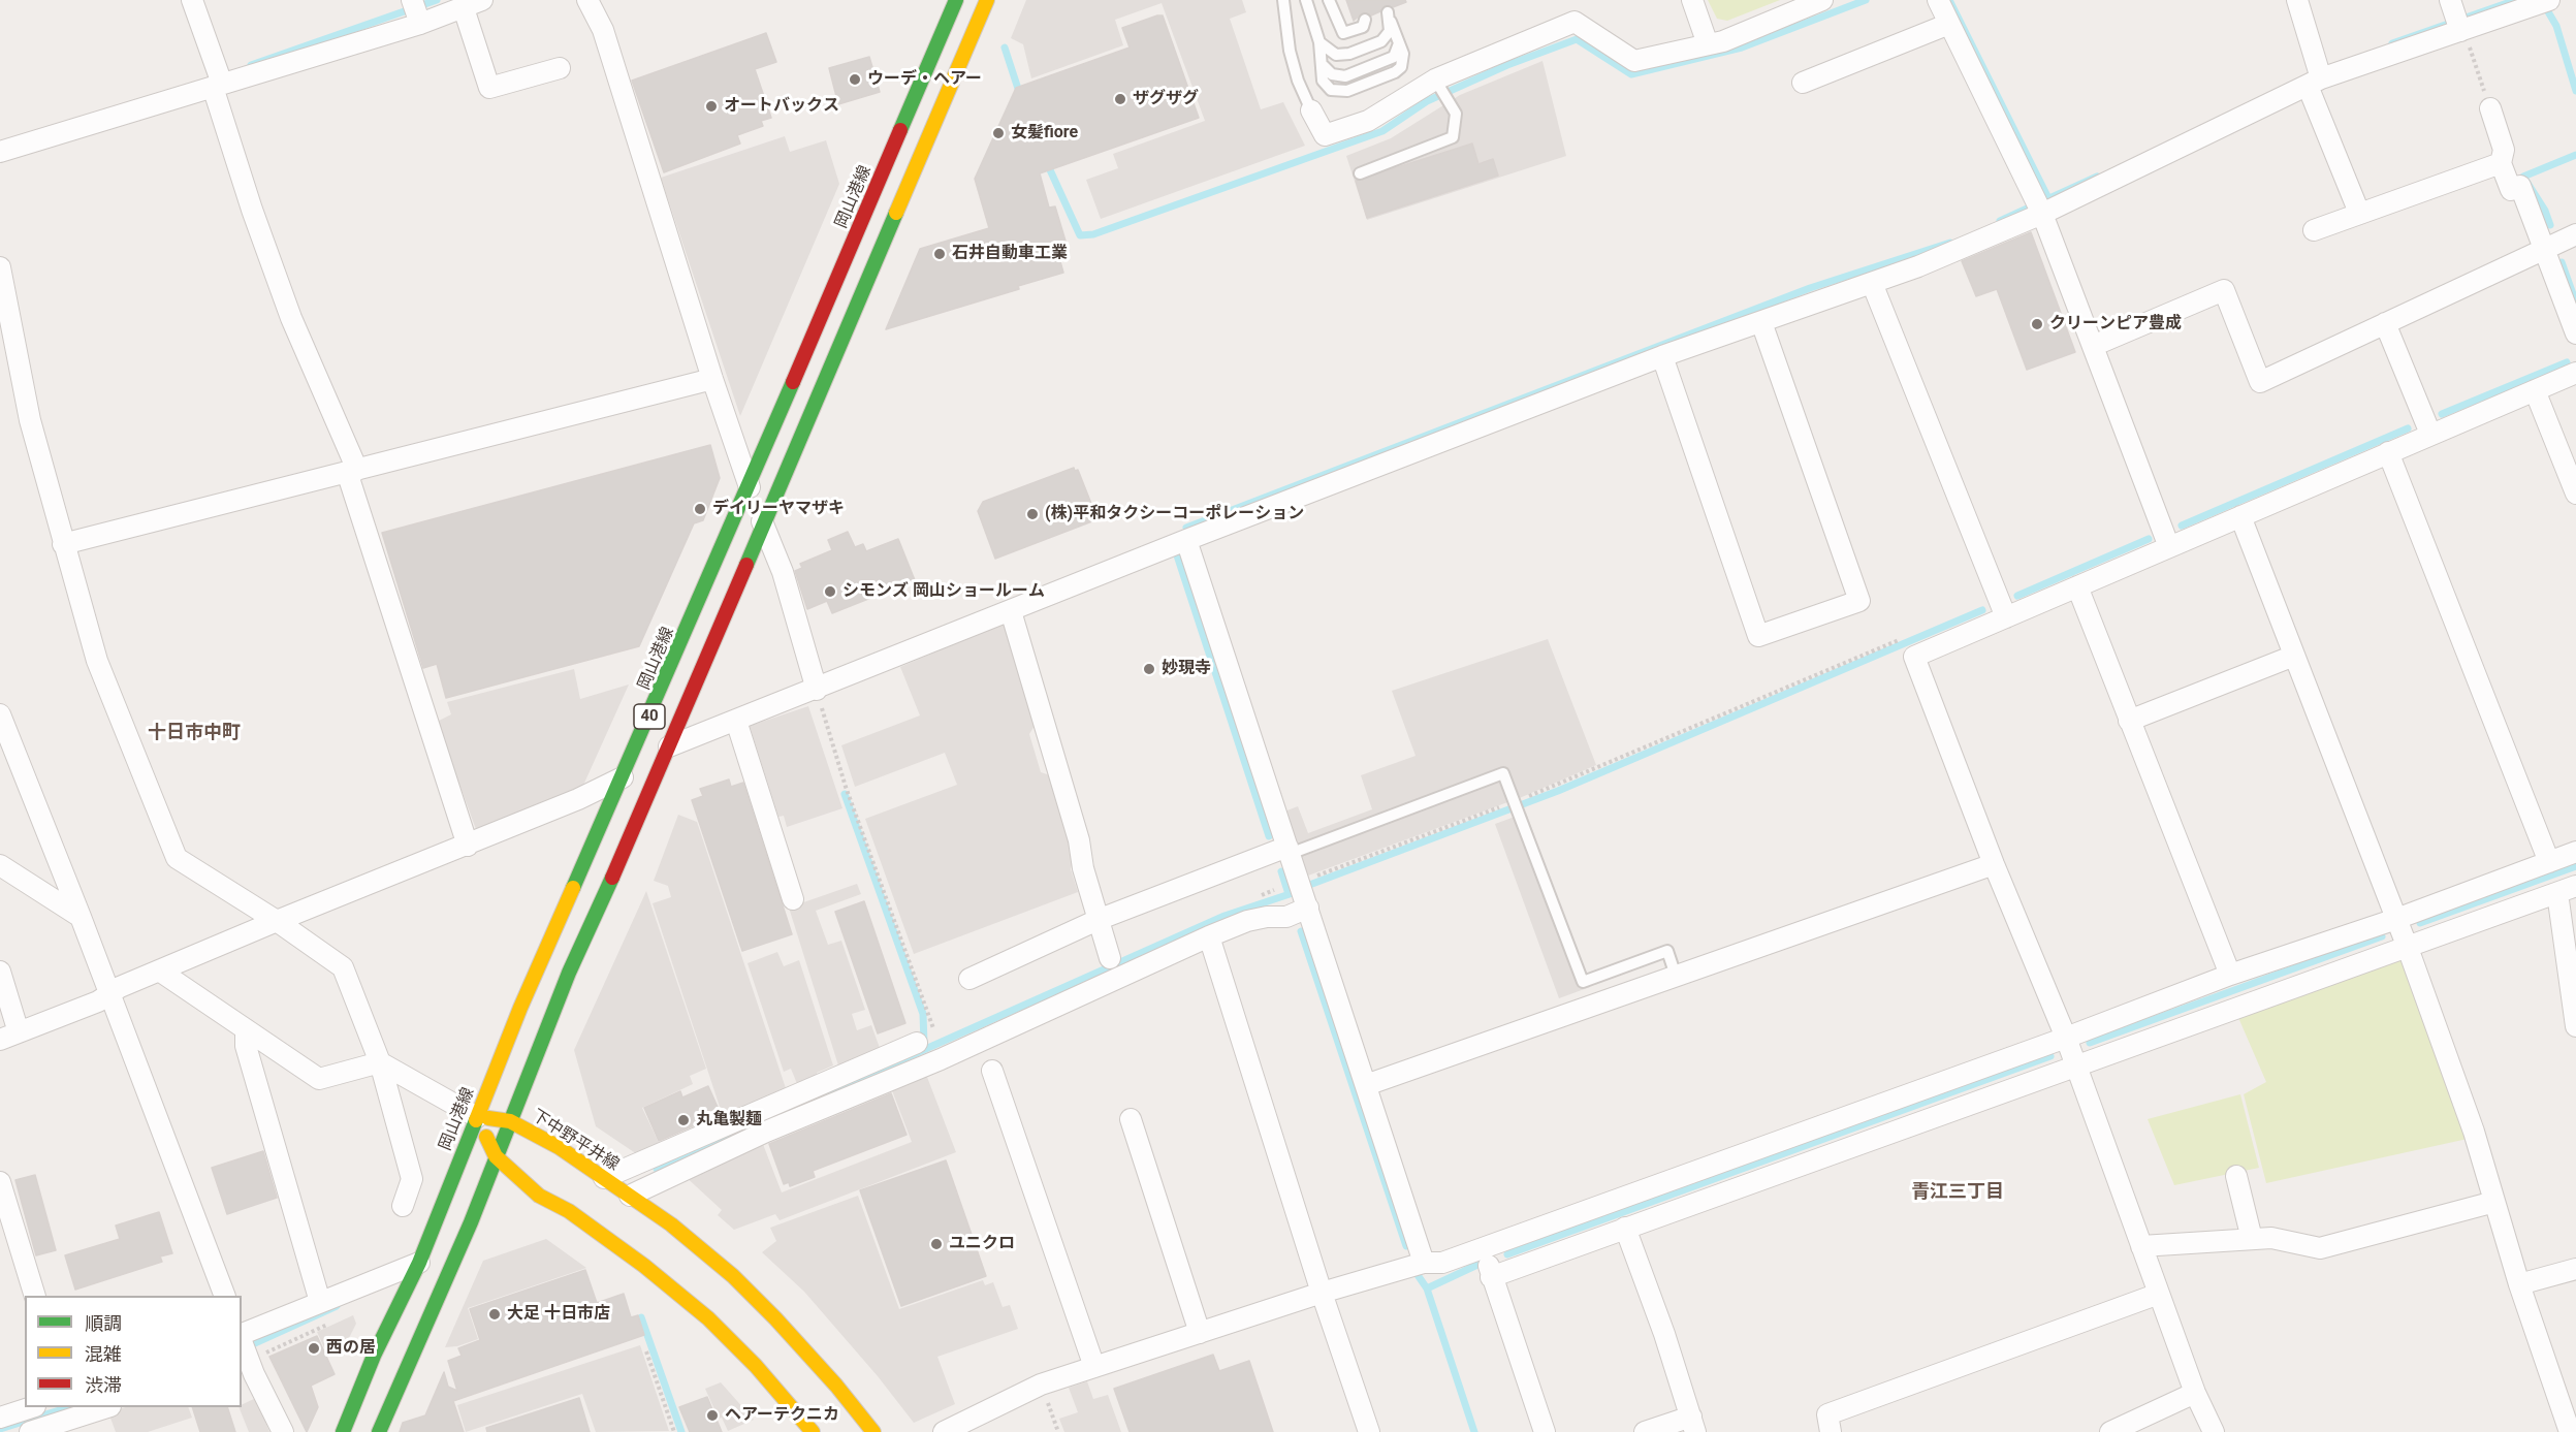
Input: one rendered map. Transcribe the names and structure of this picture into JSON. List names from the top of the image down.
{
  "streets": {
    "main road": ["岡山港線", "40", "下中野平井線"]
  },
  "crossings": [
    ["岡山港線", "下中野平井線"],
    ["40", "下中野平井線"]
  ],
  "districts": ["十日市中町", "青江三丁目"],
  "places": [
    "ウーデ・ヘアー",
    "ザグザグ",
    "オートバックス",
    "女髪fiore",
    "石井自動車工業",
    "クリーンピア豊成",
    "デイリーヤマザキ",
    "(株)平和タクシーコーポレーション",
    "シモンズ 岡山ショールーム",
    "妙現寺",
    "丸亀製麺",
    "ユニクロ",
    "大足 十日市店",
    "西の居",
    "ヘアーテクニカ"
  ],
  "legend": ["順調", "混雑", "渋滞"]
}
